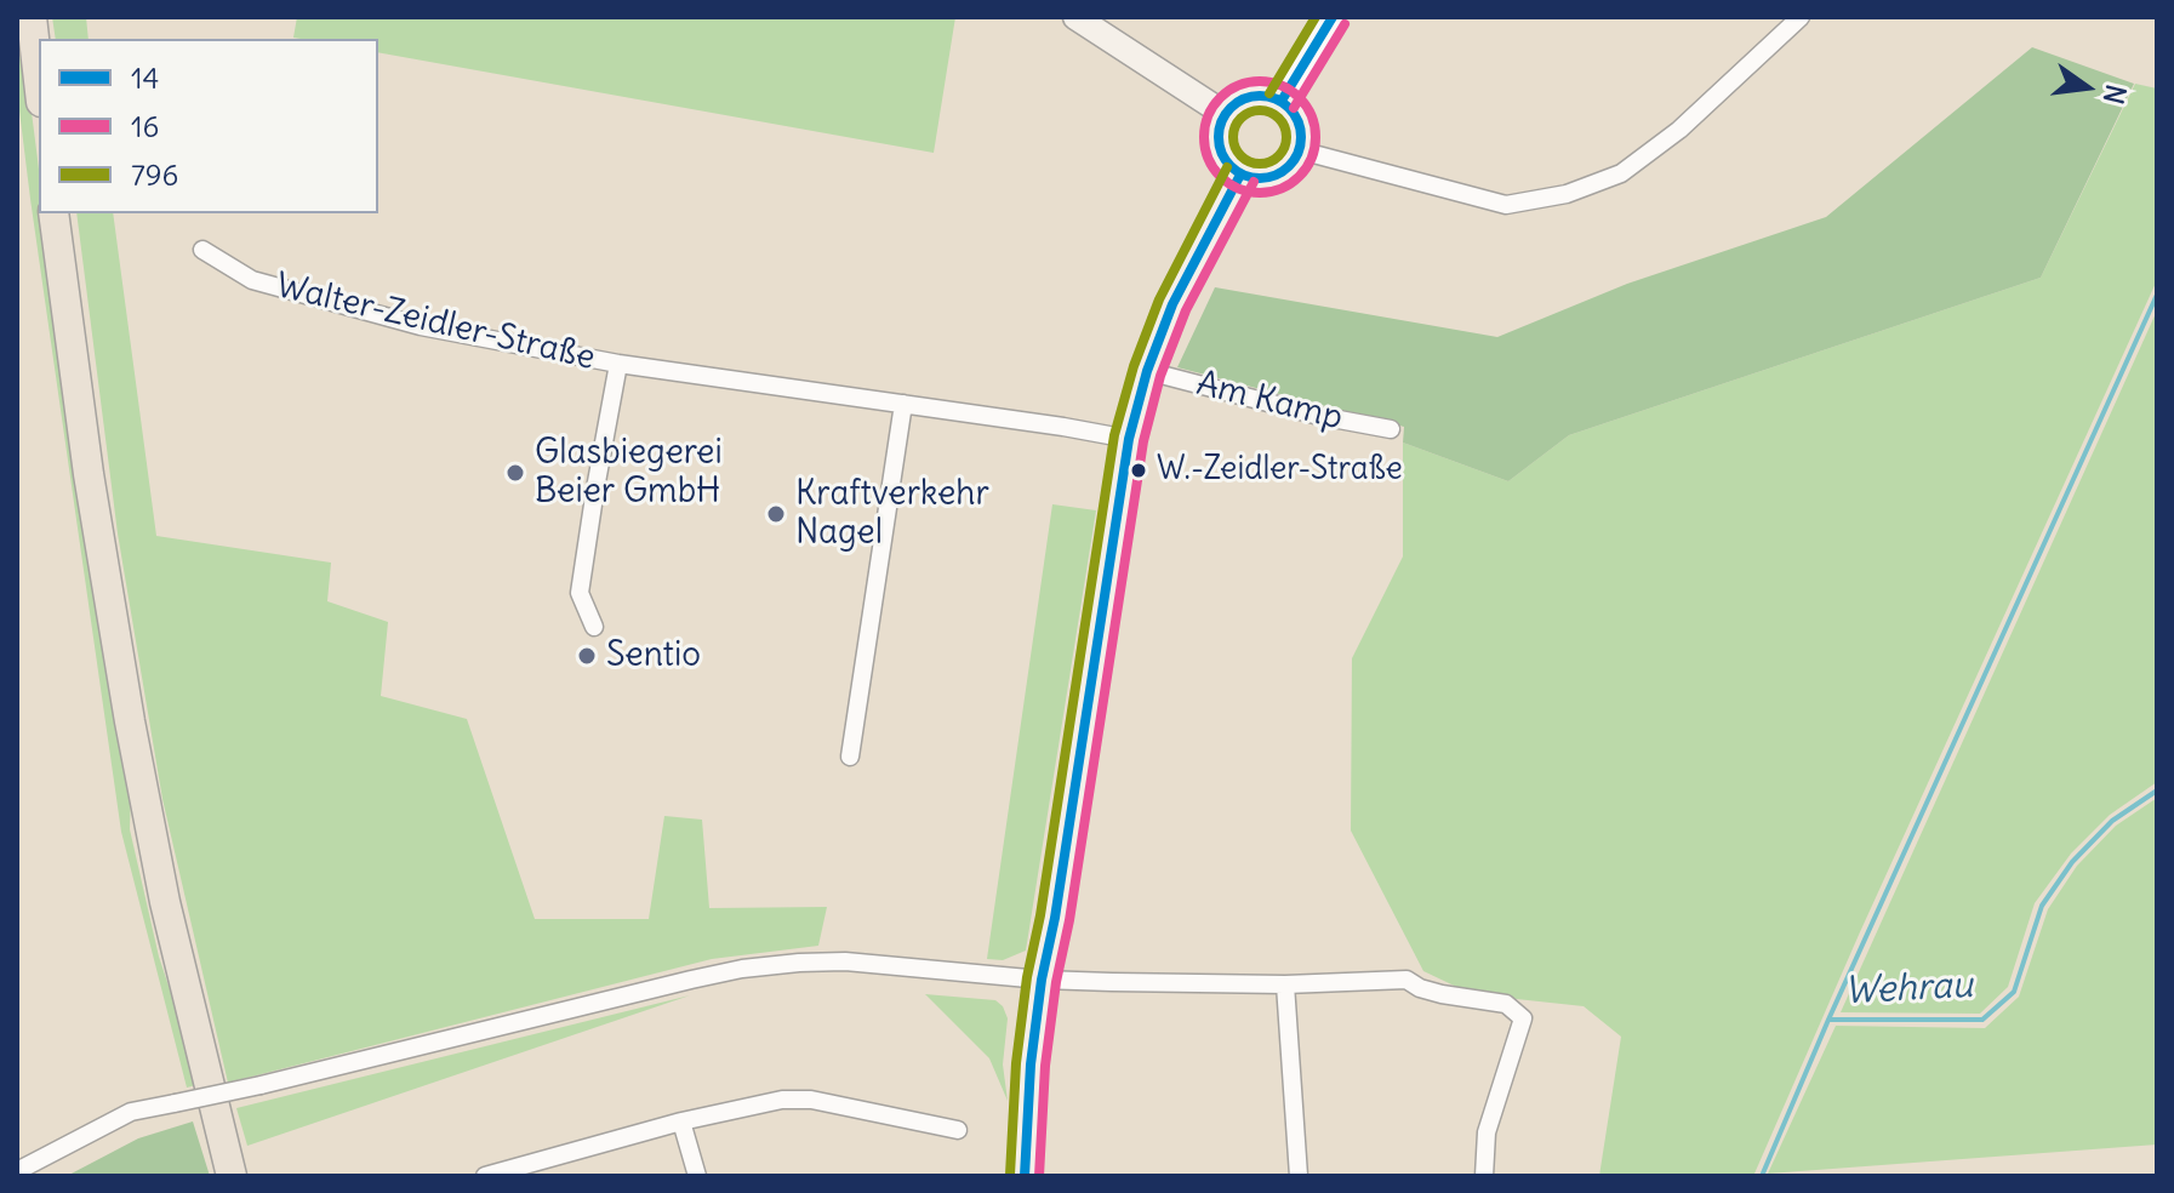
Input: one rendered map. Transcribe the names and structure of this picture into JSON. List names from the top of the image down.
{
  "streets": {
    "main road": ["Am Kamp"],
    "street": ["Walter-Zeidler-Straße"]
  },
  "crossings": [
    ["Walter-Zeidler-Straße", "Am Kamp"]
  ],
  "water": ["Wehrau"],
  "places": [
    "W.-Zeidler-Straße",
    "Glasbiegerei Beier GmbH",
    "Kraftverkehr Nagel",
    "Sentio"
  ],
  "lines": ["transit line 14", "transit line 796", "transit line 16"],
  "legend": ["14", "16", "796"],
  "north": "right"
}
